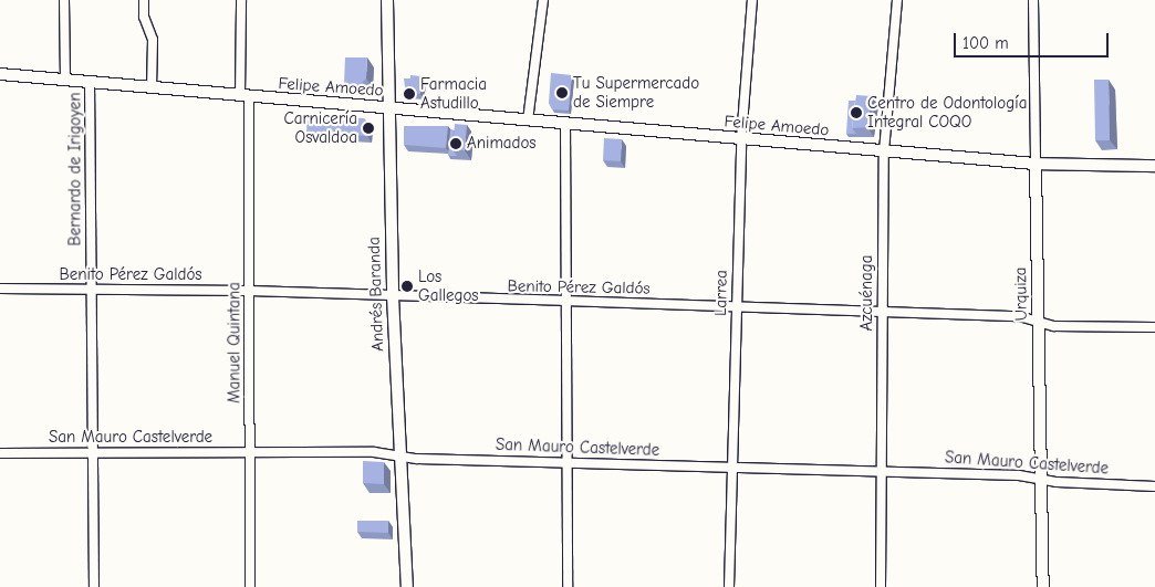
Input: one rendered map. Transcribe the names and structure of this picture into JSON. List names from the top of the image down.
{
  "streets": {
    "main road": ["Felipe Amoedo", "Andrés Baranda", "Urquiza"],
    "street": [
      "Bernardo de Irigoyen",
      "Benito Pérez Galdós",
      "Larrea",
      "Azcuénaga",
      "Manuel Quintana",
      "San Mauro Castelverde"
    ]
  },
  "crossings": [
    ["Felipe Amoedo", "Bernardo de Irigoyen"],
    ["Felipe Amoedo", "Larrea"],
    ["Felipe Amoedo", "Azcuénaga"],
    ["Felipe Amoedo", "Andrés Baranda"],
    ["Felipe Amoedo", "Urquiza"],
    ["Felipe Amoedo", "Manuel Quintana"],
    ["Bernardo de Irigoyen", "Benito Pérez Galdós"],
    ["Bernardo de Irigoyen", "San Mauro Castelverde"],
    ["Benito Pérez Galdós", "Larrea"],
    ["Benito Pérez Galdós", "Azcuénaga"],
    ["Benito Pérez Galdós", "Andrés Baranda"],
    ["Benito Pérez Galdós", "Urquiza"],
    ["Benito Pérez Galdós", "Manuel Quintana"],
    ["Larrea", "San Mauro Castelverde"],
    ["Azcuénaga", "San Mauro Castelverde"],
    ["Andrés Baranda", "San Mauro Castelverde"],
    ["Urquiza", "San Mauro Castelverde"],
    ["Manuel Quintana", "San Mauro Castelverde"]
  ],
  "places": [
    "Tu Supermercado de Siempre",
    "Farmacia Astudillo",
    "Centro de Odontología Integral COQO",
    "Carnicería Osvaldoa",
    "Animados",
    "Los Gallegos"
  ],
  "scale_bar": "100 m"
}
